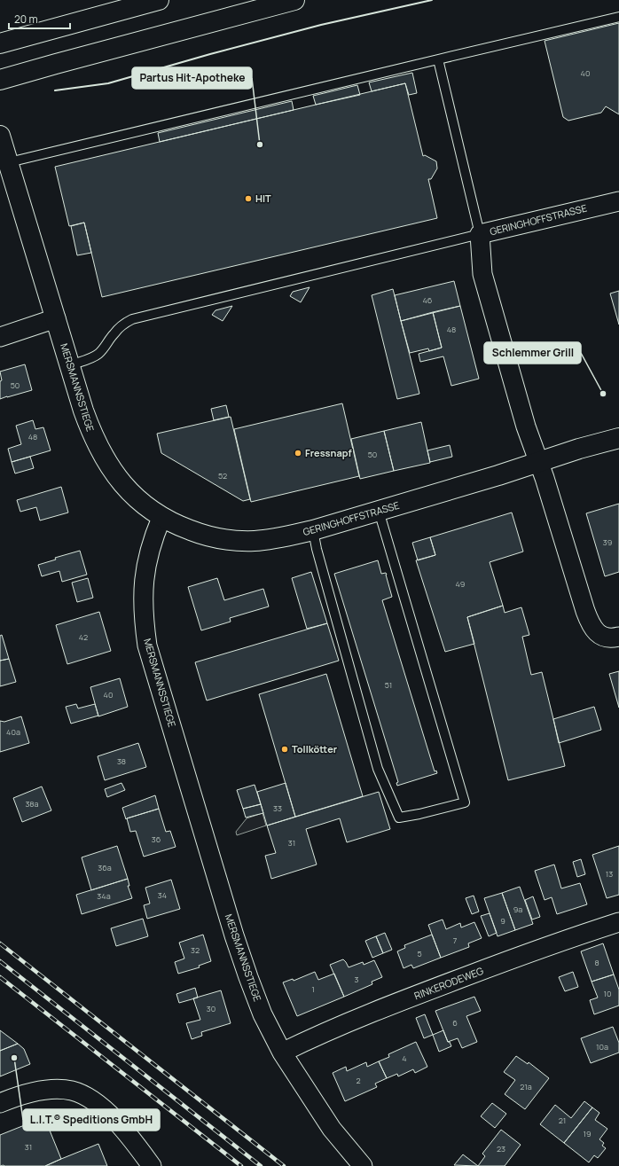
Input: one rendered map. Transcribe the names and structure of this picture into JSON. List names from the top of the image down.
{
  "streets": {
    "main road": ["GERINGHOFFSTRASSE", "MERSMANNSSTIEGE"],
    "street": ["RINKERODEWEG"]
  },
  "crossings": [
    ["GERINGHOFFSTRASSE", "MERSMANNSSTIEGE"],
    ["MERSMANNSSTIEGE", "RINKERODEWEG"]
  ],
  "places": [
    "Partus Hit-Apotheke",
    "HIT",
    "Schlemmer Grill",
    "Fressnapf",
    "Tollkötter",
    "L.I.T.® Speditions GmbH"
  ],
  "house_numbers": [
    "40",
    "46",
    "48",
    "50",
    "48",
    "50",
    "52",
    "39",
    "49",
    "42",
    "51",
    "40",
    "40a",
    "38",
    "38a",
    "33",
    "36",
    "31",
    "36a",
    "13",
    "34",
    "34a",
    "9a",
    "9",
    "7",
    "32",
    "5",
    "8",
    "3",
    "1",
    "10",
    "30",
    "6",
    "10a",
    "4",
    "2",
    "21a",
    "21",
    "19",
    "31",
    "23"
  ],
  "scale_bar": "20 m"
}
